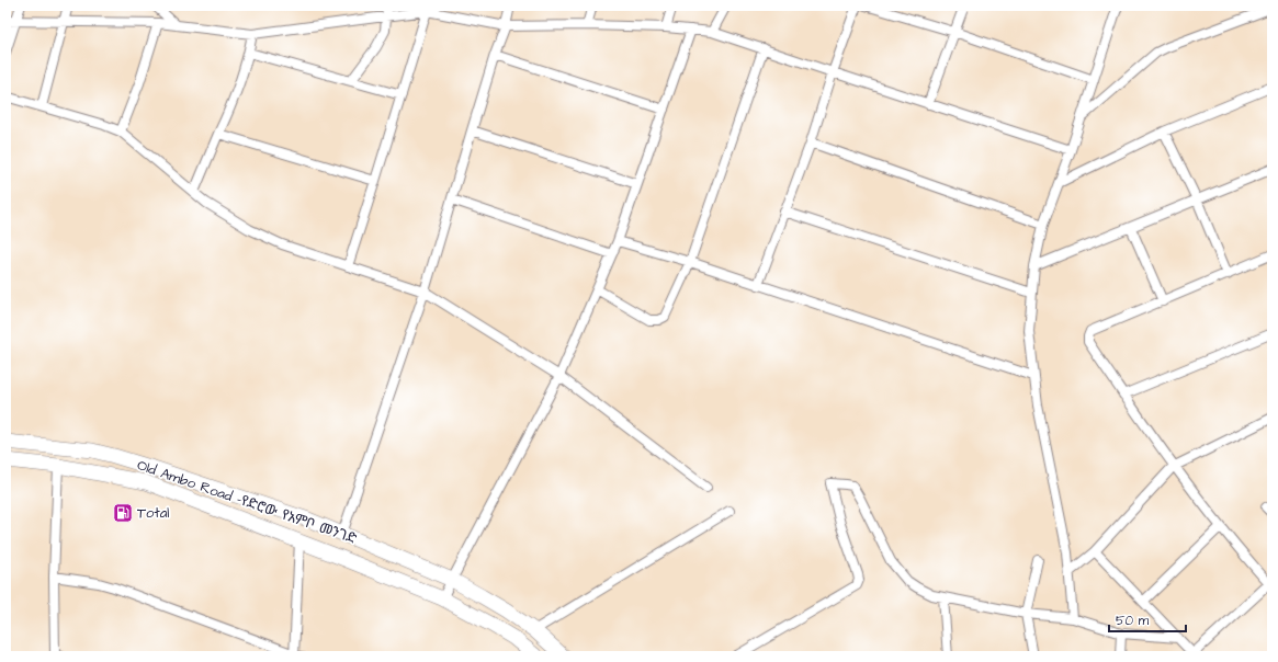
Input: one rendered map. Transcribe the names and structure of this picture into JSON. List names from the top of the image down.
{
  "streets": {
    "main road": ["Old Ambo Road -የድሮው የአምቦ መንገድ"]
  },
  "places": {
    "fuel station": ["Total"]
  },
  "scale_bar": "50 m"
}
